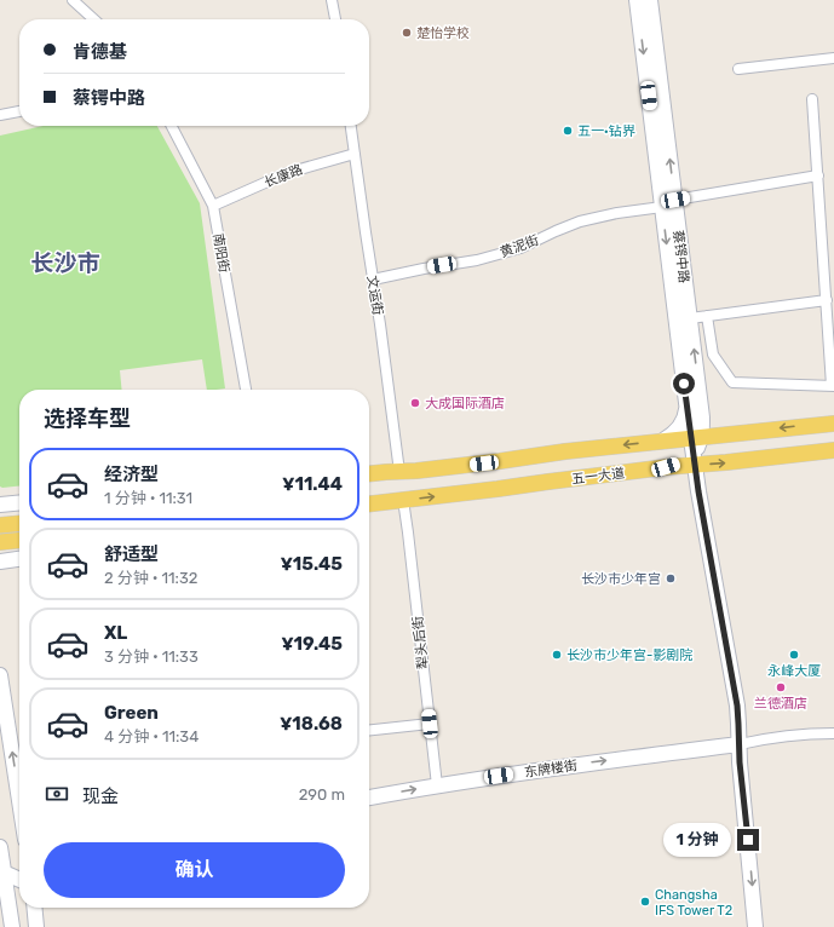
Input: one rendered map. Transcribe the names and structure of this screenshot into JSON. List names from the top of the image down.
{
  "streets": {
    "main road": ["蔡锷中路", "五一大道", "东牌楼街"],
    "street": [
      "长康路",
      "黄泥街",
      "南阳街",
      "文运街",
      "犁头后街"
    ]
  },
  "crossings": [
    ["长康路", "南阳街"],
    ["长康路", "文运街"],
    ["黄泥街", "蔡锷中路"],
    ["黄泥街", "文运街"],
    ["蔡锷中路", "五一大道"],
    ["蔡锷中路", "东牌楼街"],
    ["文运街", "五一大道"],
    ["五一大道", "犁头后街"],
    ["犁头后街", "东牌楼街"]
  ],
  "one_way": ["东牌楼街"],
  "districts": ["长沙市"],
  "places": [
    "楚怡学校",
    "五一·钻界",
    "大成国际酒店",
    "长沙市少年宫",
    "长沙市少年宫-影剧院",
    "永峰大厦",
    "兰德酒店",
    "Changsha IFS Tower T2"
  ],
  "page": {
    "banner": ["肯德基", "蔡锷中路"],
    "heading": "选择车型",
    "list": [
      {
        "name": "经济型",
        "note": "1 分钟 · 11:31",
        "value": "¥11.44"
      },
      {
        "name": "舒适型",
        "note": "2 分钟 · 11:32",
        "value": "¥15.45"
      },
      {
        "name": "XL",
        "note": "3 分钟 · 11:33",
        "value": "¥19.45"
      },
      {
        "name": "Green",
        "note": "4 分钟 · 11:34",
        "value": "¥18.68"
      }
    ],
    "pay": ["现金", "290 m"],
    "bubble": "1 分钟",
    "buttons": "确认"
  }
}
